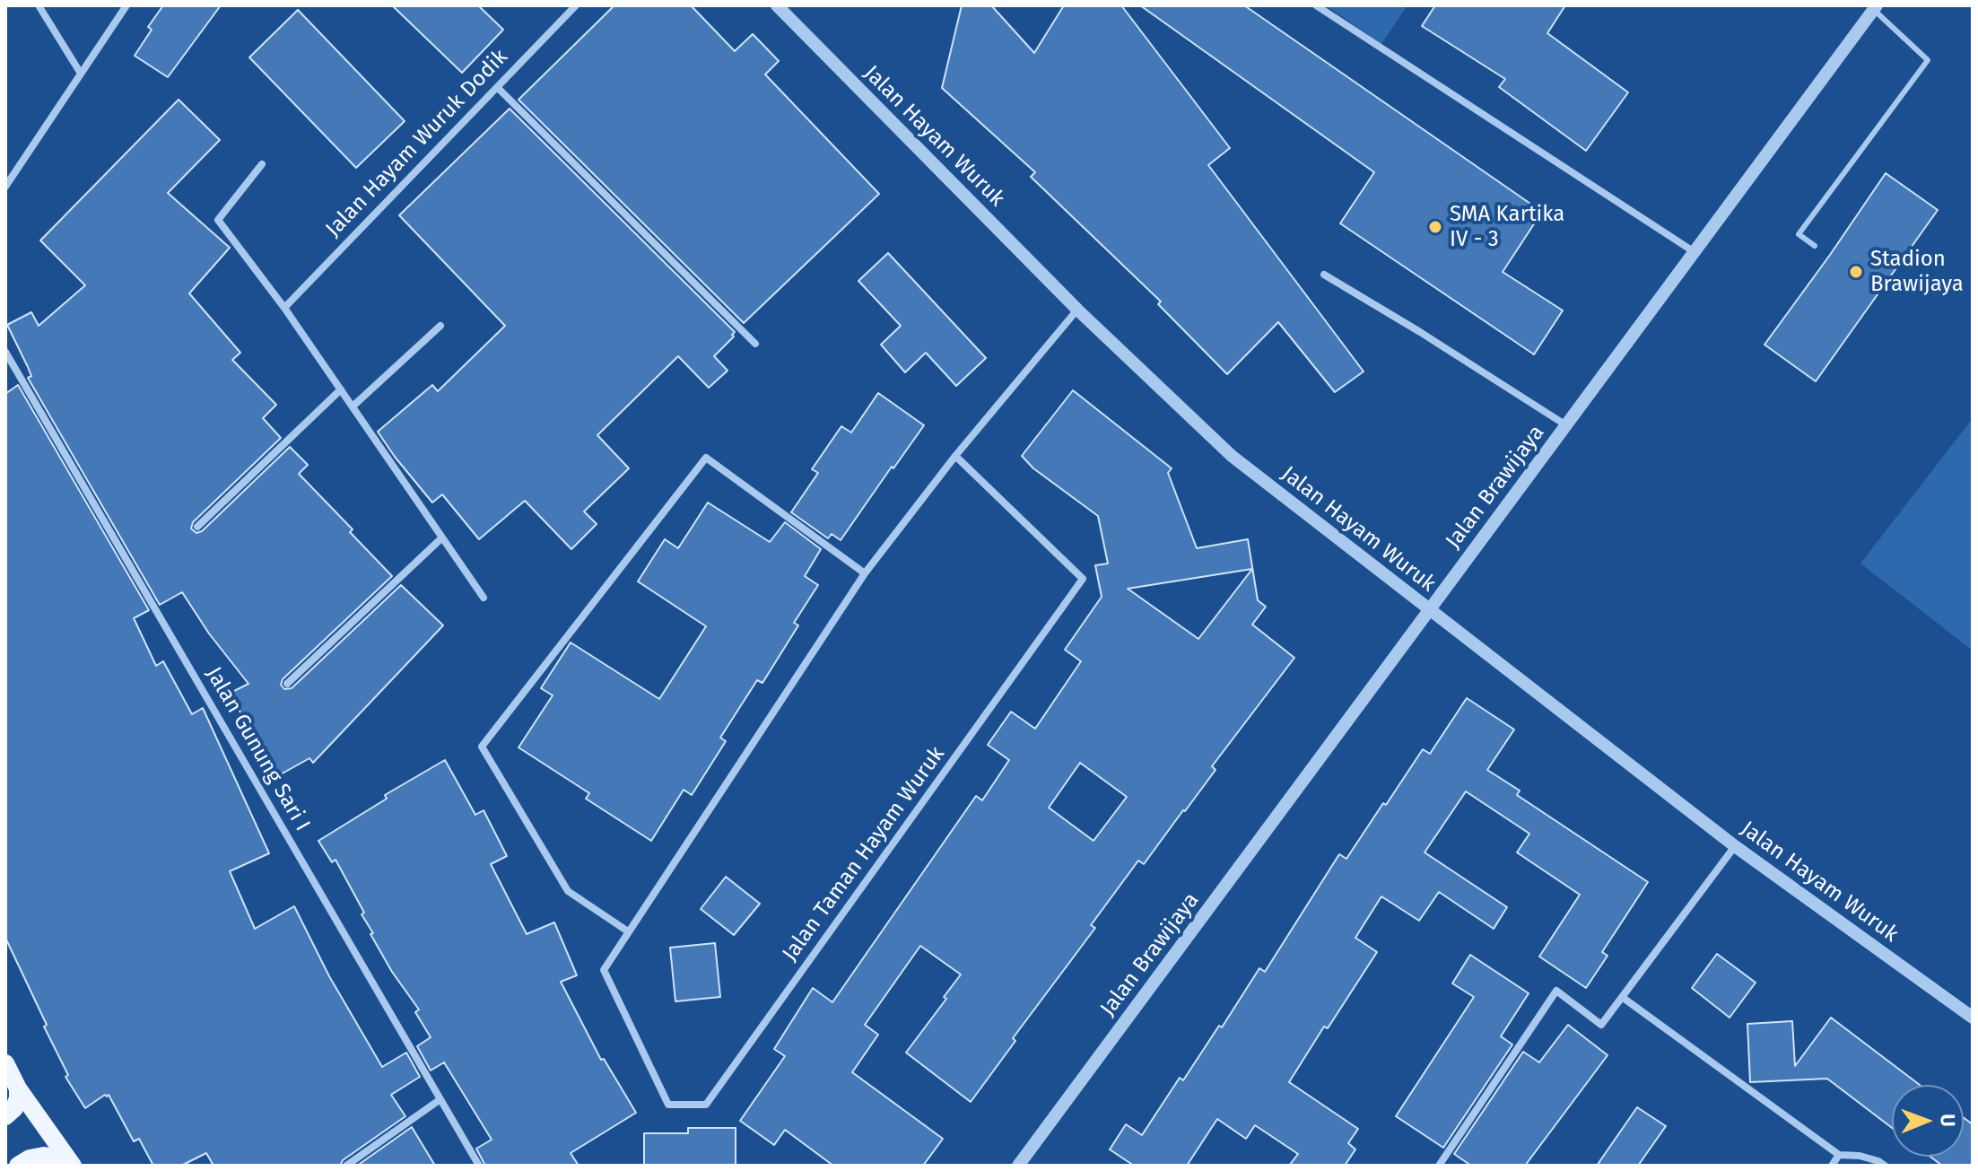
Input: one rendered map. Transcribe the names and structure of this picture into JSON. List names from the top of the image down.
{
  "streets": {
    "street": [
      "Jalan Hayam Wuruk",
      "Jalan Hayam Wuruk Dodik",
      "Jalan Brawijaya",
      "Jalan Gunung Sari I",
      "Jalan Taman Hayam Wuruk"
    ]
  },
  "crossings": [
    ["Jalan Hayam Wuruk", "Jalan Brawijaya"],
    ["Jalan Hayam Wuruk", "Jalan Taman Hayam Wuruk"]
  ],
  "places": ["SMA Kartika IV - 3", "Stadion Brawijaya"],
  "north": "right"
}
